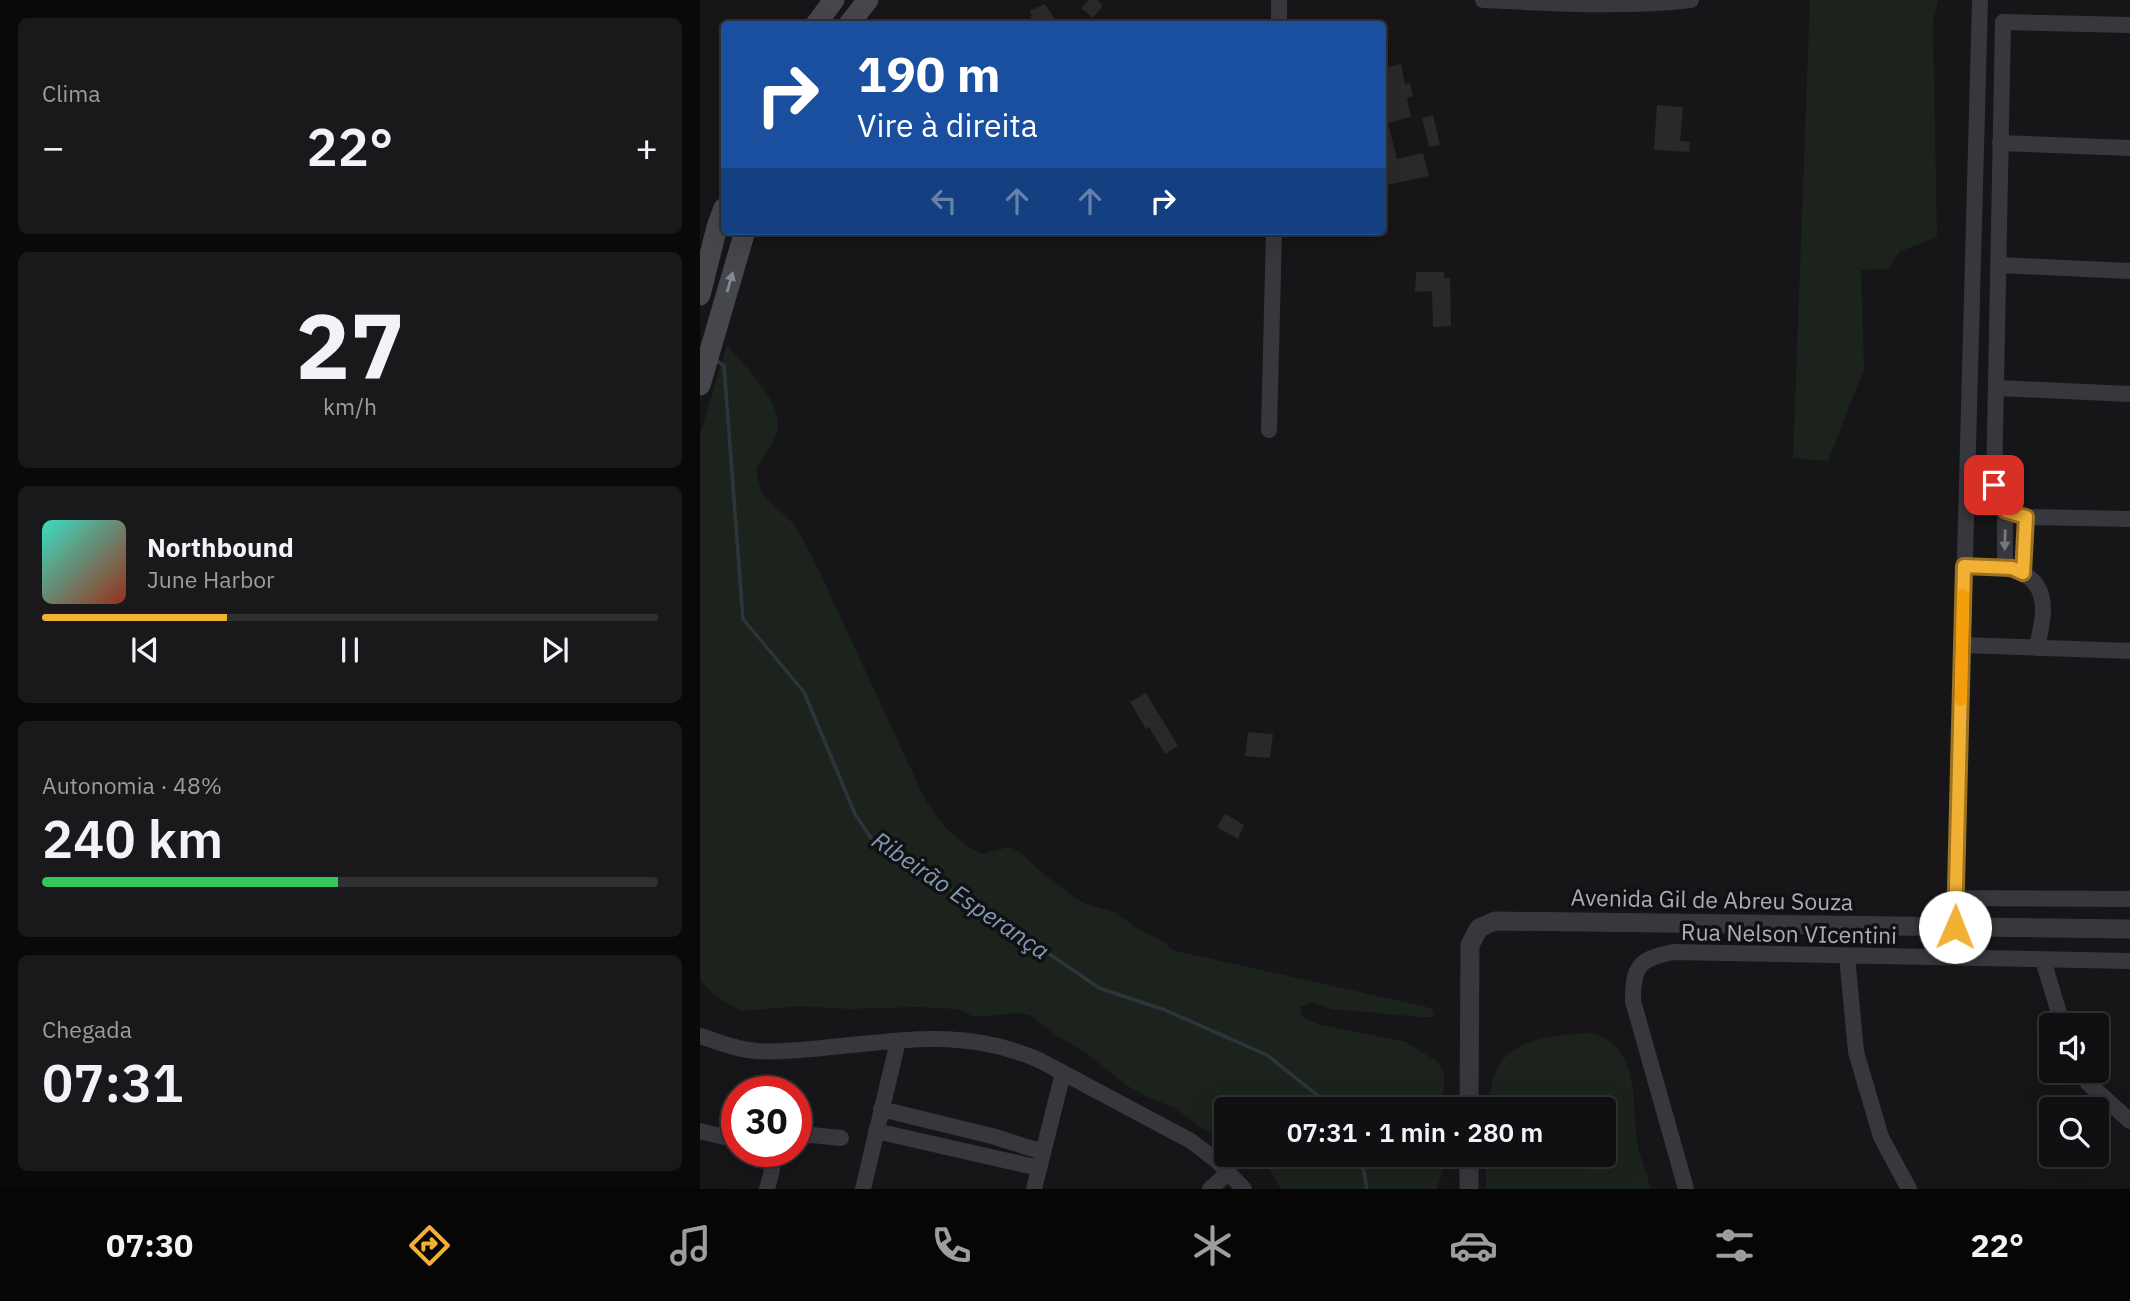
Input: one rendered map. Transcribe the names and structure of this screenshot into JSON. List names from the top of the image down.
{
  "streets": {
    "street": ["Avenida Gil de Abreu Souza", "Rua Nelson VIcentini"]
  },
  "water": ["Ribeirão Esperança"],
  "page": {
    "tile": [
      "Clima",
      ["27", "km/h"],
      ["Autonomia · 48%", "240 km"],
      ["Chegada", "07:31"]
    ],
    "turn": ["190 m", "Vire à direita"],
    "heat": ["−", "22°", "+"],
    "song": ["Northbound", "June Harbor"],
    "limit": "30",
    "trip": "07:31 · 1 min · 280 m",
    "tabs": ["07:30", "22°"]
  }
}
